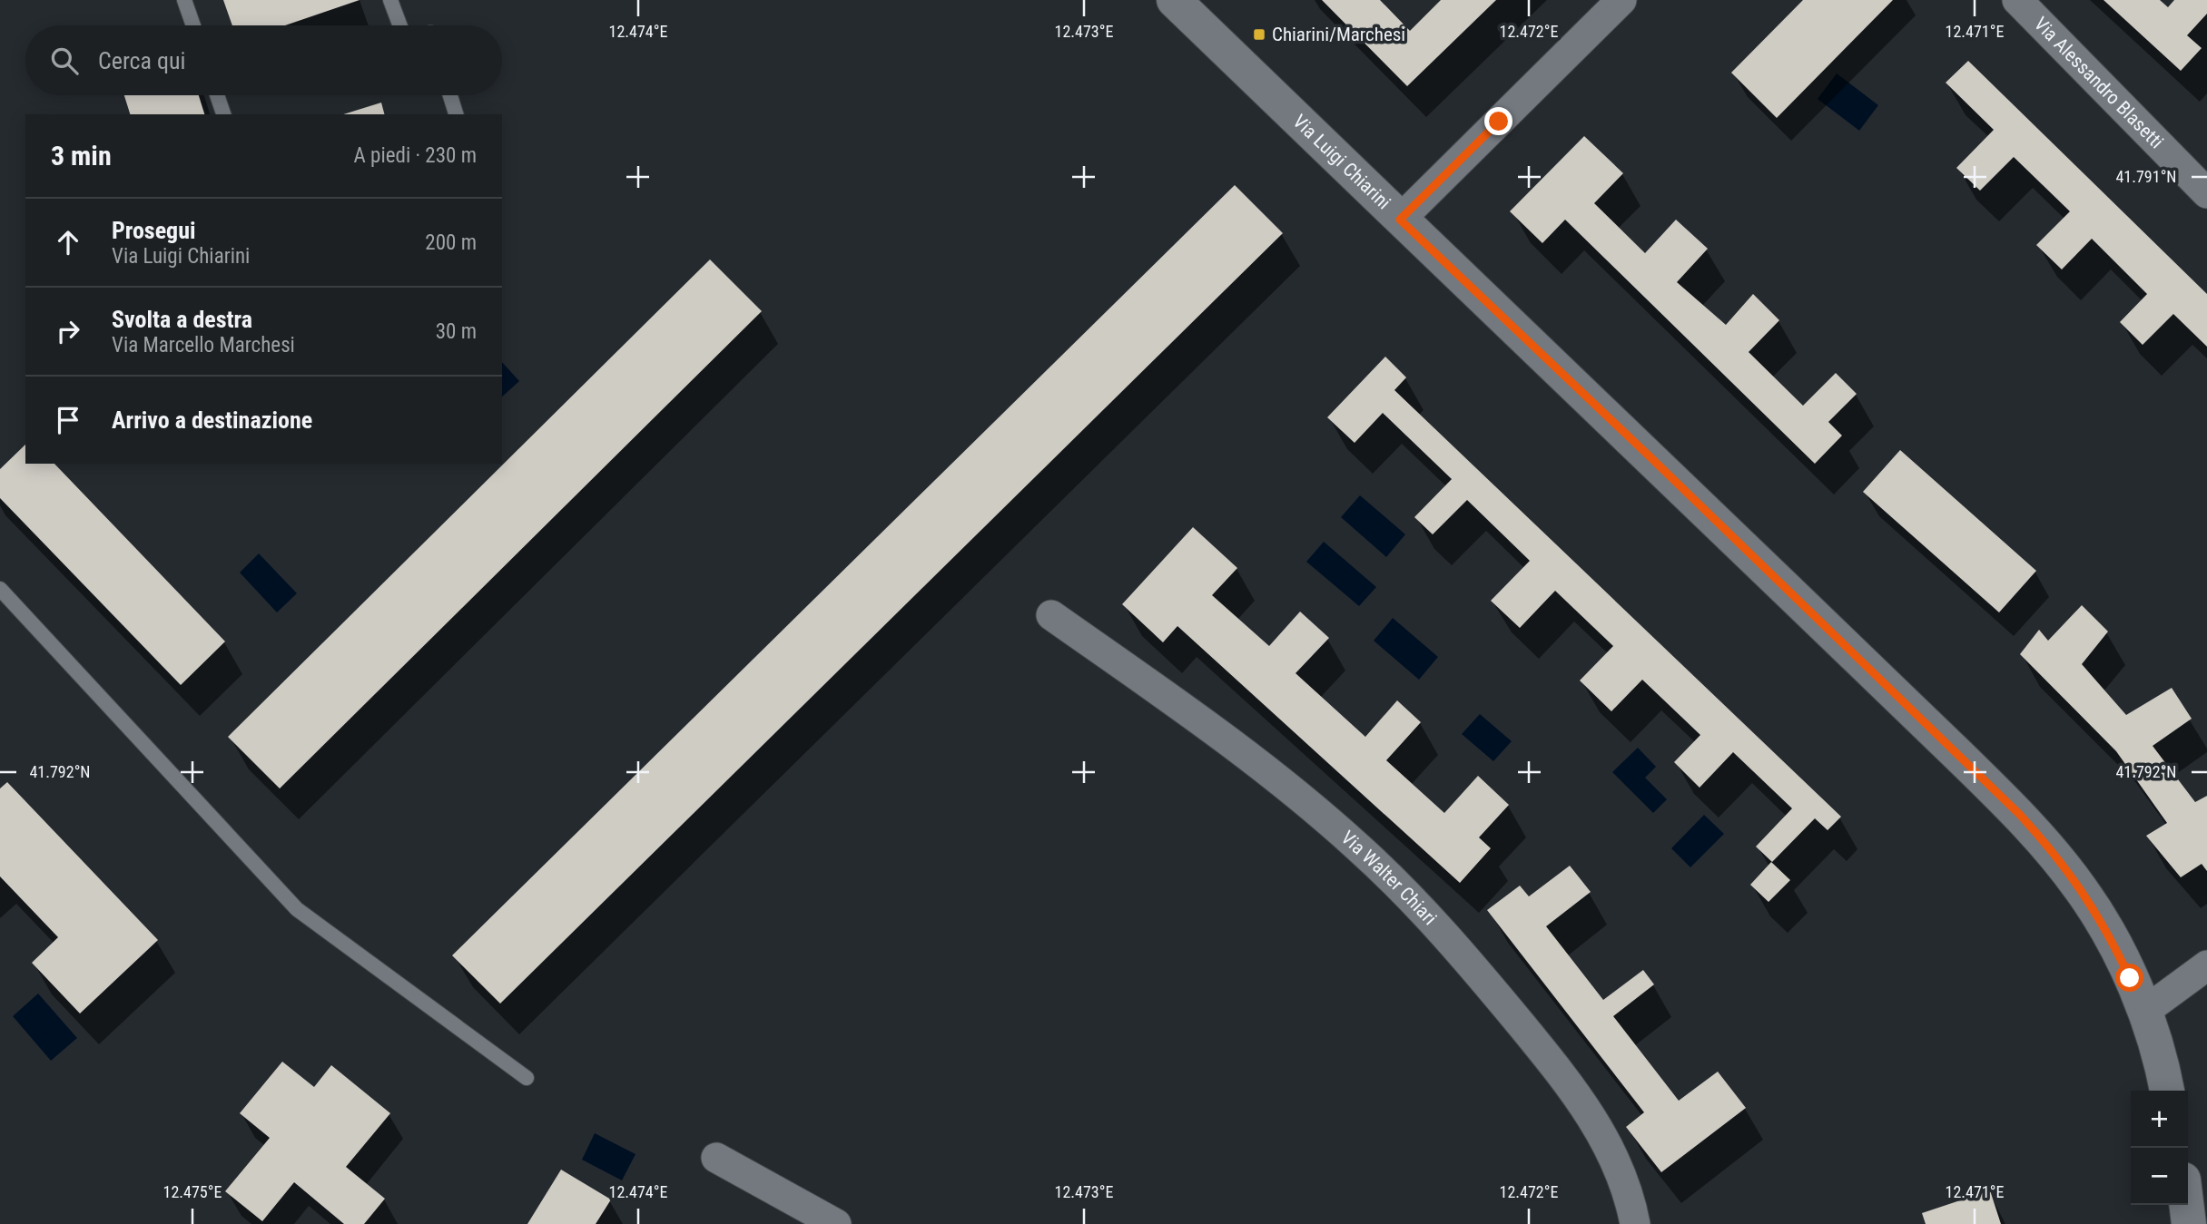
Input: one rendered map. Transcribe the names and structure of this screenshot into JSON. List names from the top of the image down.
{
  "streets": {
    "street": ["Via Alessandro Blasetti", "Via Luigi Chiarini", "Via Walter Chiari"]
  },
  "places": {
    "transit": ["Chiarini/Marchesi"]
  },
  "page": {
    "search": "Cerca qui",
    "heading": ["3 min", "A piedi · 230 m"],
    "list": [
      ["Prosegui", "Via Luigi Chiarini", "200 m"],
      ["Svolta a destra", "Via Marcello Marchesi", "30 m"],
      "Arrivo a destinazione"
    ],
    "map_buttons": ["+", "−"]
  },
  "coordinates": [
    "12.474°E",
    "12.473°E",
    "12.472°E",
    "12.471°E",
    "41.791°N",
    "41.792°N",
    "12.475°E"
  ]
}
